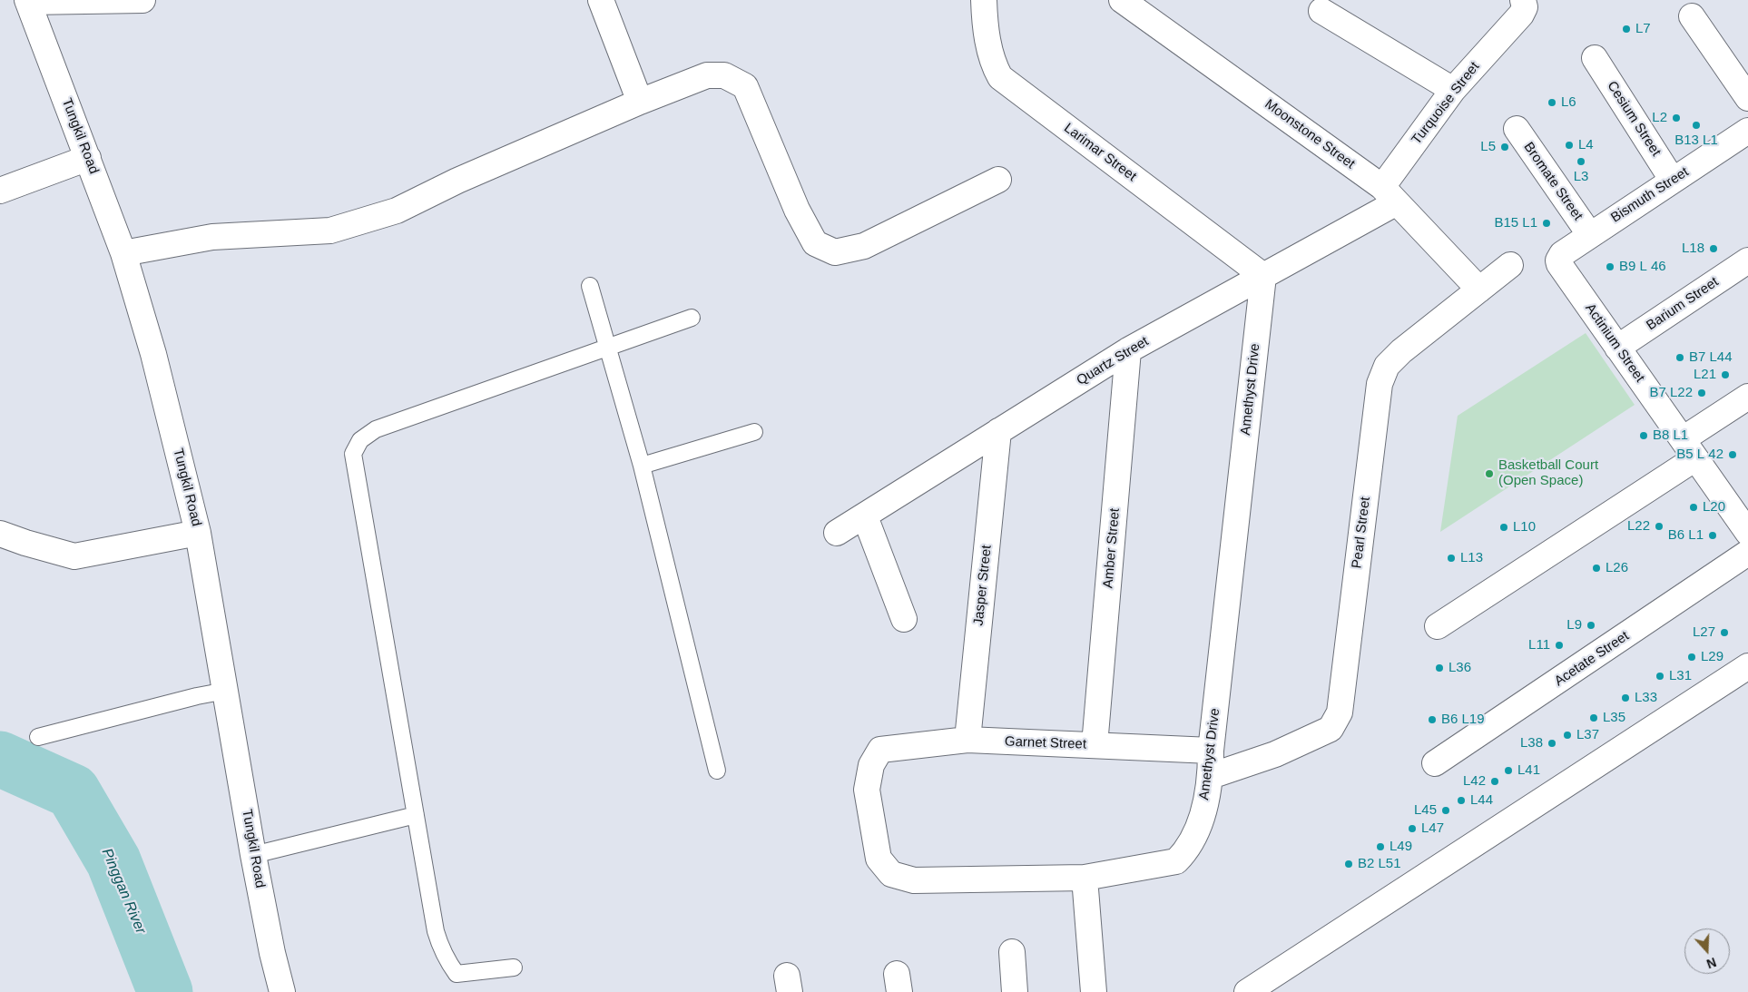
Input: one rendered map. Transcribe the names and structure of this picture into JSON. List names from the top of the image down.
{
  "streets": {
    "street": [
      "Turquoise Street",
      "Cesium Street",
      "Moonstone Street",
      "Tungkil Road",
      "Larimar Street",
      "Bromate Street",
      "Bismuth Street",
      "Barium Street",
      "Actinium Street",
      "Quartz Street",
      "Amethyst Drive",
      "Pearl Street",
      "Amber Street",
      "Jasper Street",
      "Acetate Street",
      "Garnet Street"
    ]
  },
  "crossings": [
    ["Turquoise Street", "Moonstone Street"],
    ["Turquoise Street", "Quartz Street"],
    ["Cesium Street", "Bismuth Street"],
    ["Moonstone Street", "Quartz Street"],
    ["Moonstone Street", "Pearl Street"],
    ["Larimar Street", "Quartz Street"],
    ["Larimar Street", "Amethyst Drive"],
    ["Bromate Street", "Bismuth Street"],
    ["Bismuth Street", "Actinium Street"],
    ["Barium Street", "Actinium Street"],
    ["Quartz Street", "Amethyst Drive"],
    ["Quartz Street", "Amber Street"],
    ["Quartz Street", "Jasper Street"],
    ["Amethyst Drive", "Pearl Street"],
    ["Amethyst Drive", "Garnet Street"],
    ["Amber Street", "Garnet Street"],
    ["Jasper Street", "Garnet Street"]
  ],
  "water": ["Pinggan River"],
  "places": [
    "L7",
    "L6",
    "L2",
    "B13 L1",
    "L4",
    "L5",
    "L3",
    "B15 L1",
    "L18",
    "B9 L 46",
    "B7 L44",
    "L21",
    "B7 L22",
    "B8 L1",
    "B5 L 42",
    "Basketball Court (Open Space)",
    "L20",
    "L22",
    "L10",
    "B6 L1",
    "L13",
    "L26",
    "L9",
    "L27",
    "L11",
    "L29",
    "L36",
    "L31",
    "L33",
    "L35",
    "B6 L19",
    "L37",
    "L38",
    "L41",
    "L42",
    "L44",
    "L45",
    "L47",
    "L49",
    "B2 L51"
  ],
  "north": "bottom"
}
